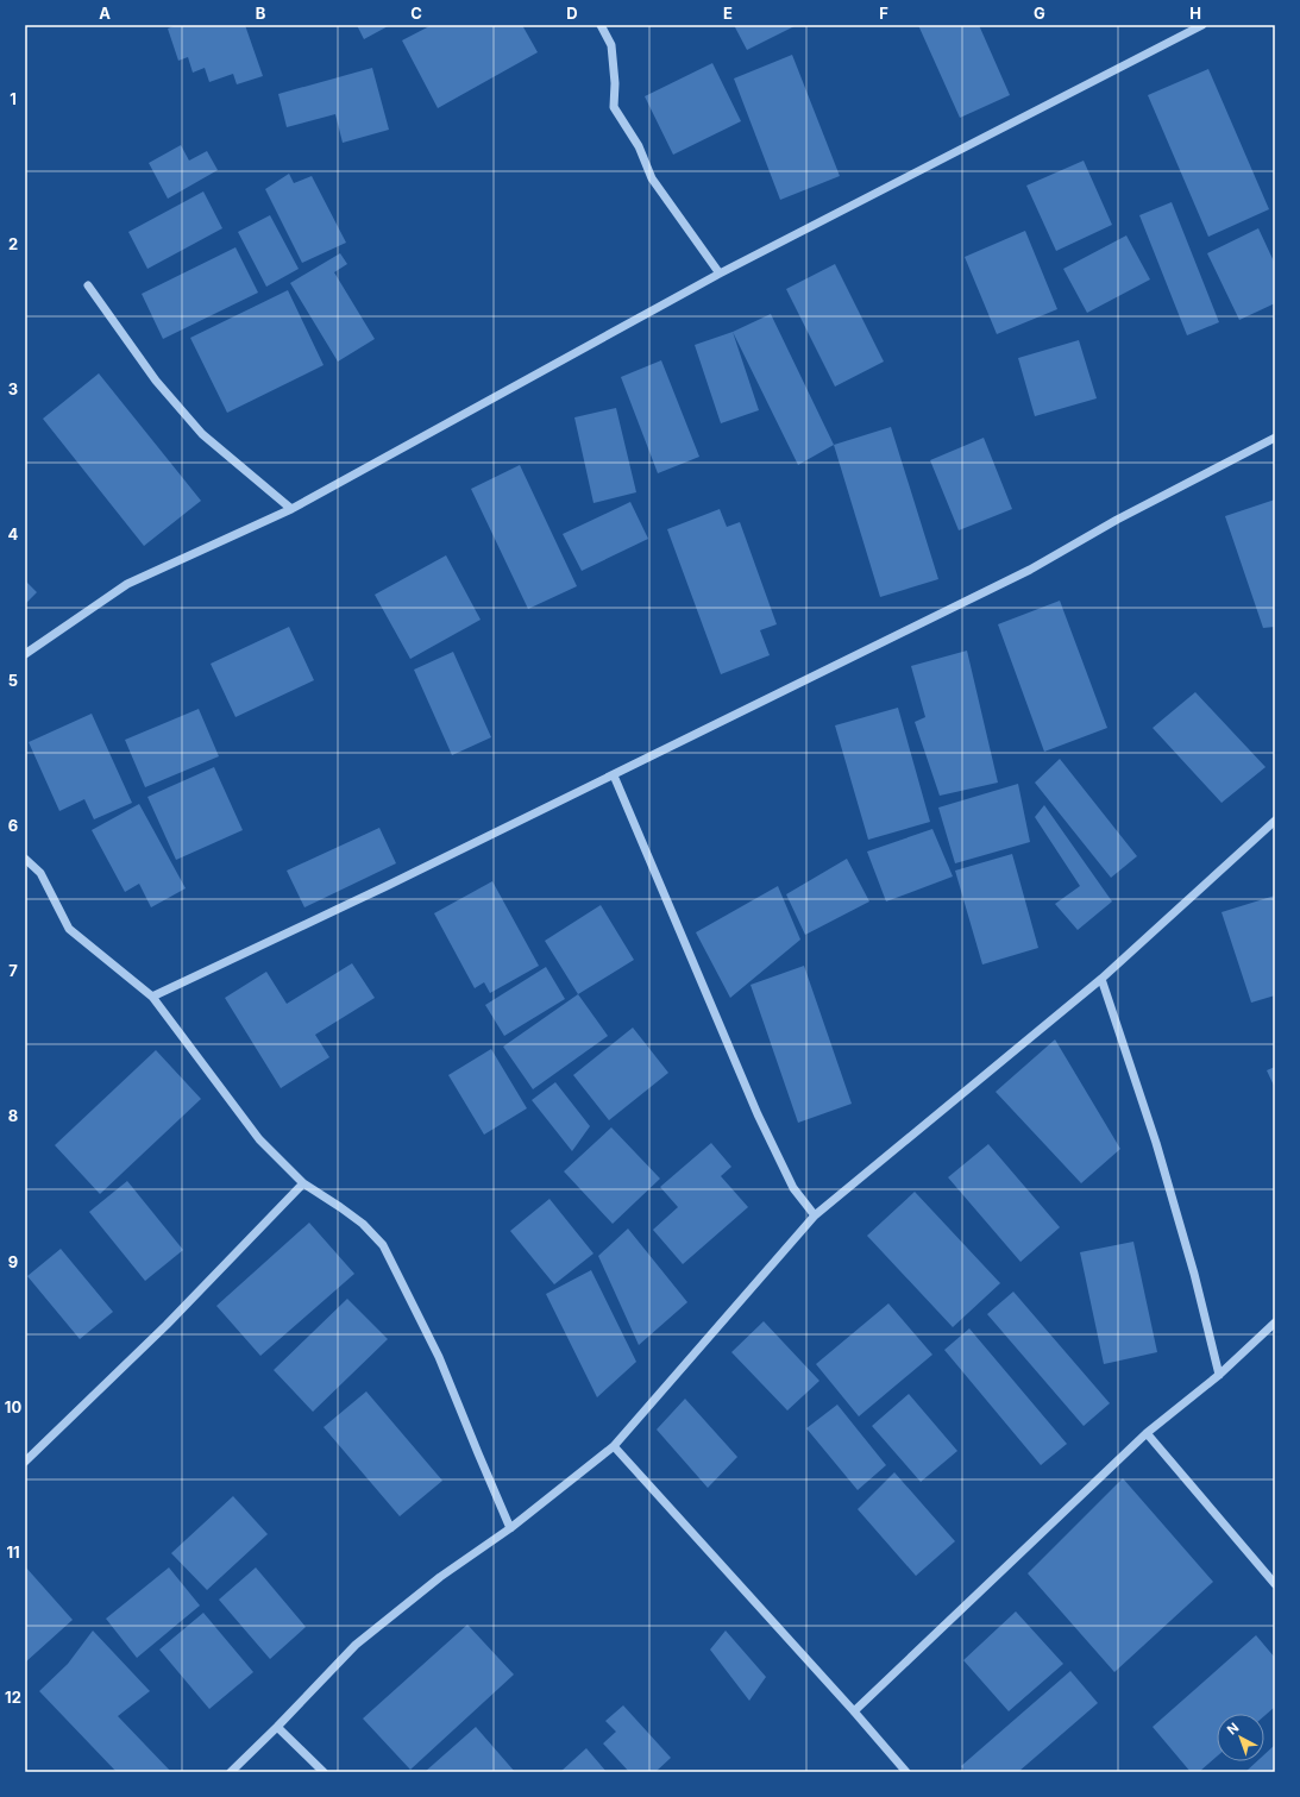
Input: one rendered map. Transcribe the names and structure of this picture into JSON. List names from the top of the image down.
{
  "north": "top left",
  "grid": {
    "columns": [
      "A",
      "B",
      "C",
      "D",
      "E",
      "F",
      "G",
      "H"
    ],
    "rows": [
      "1",
      "2",
      "3",
      "4",
      "5",
      "6",
      "7",
      "8",
      "9",
      "10",
      "11",
      "12"
    ]
  }
}
